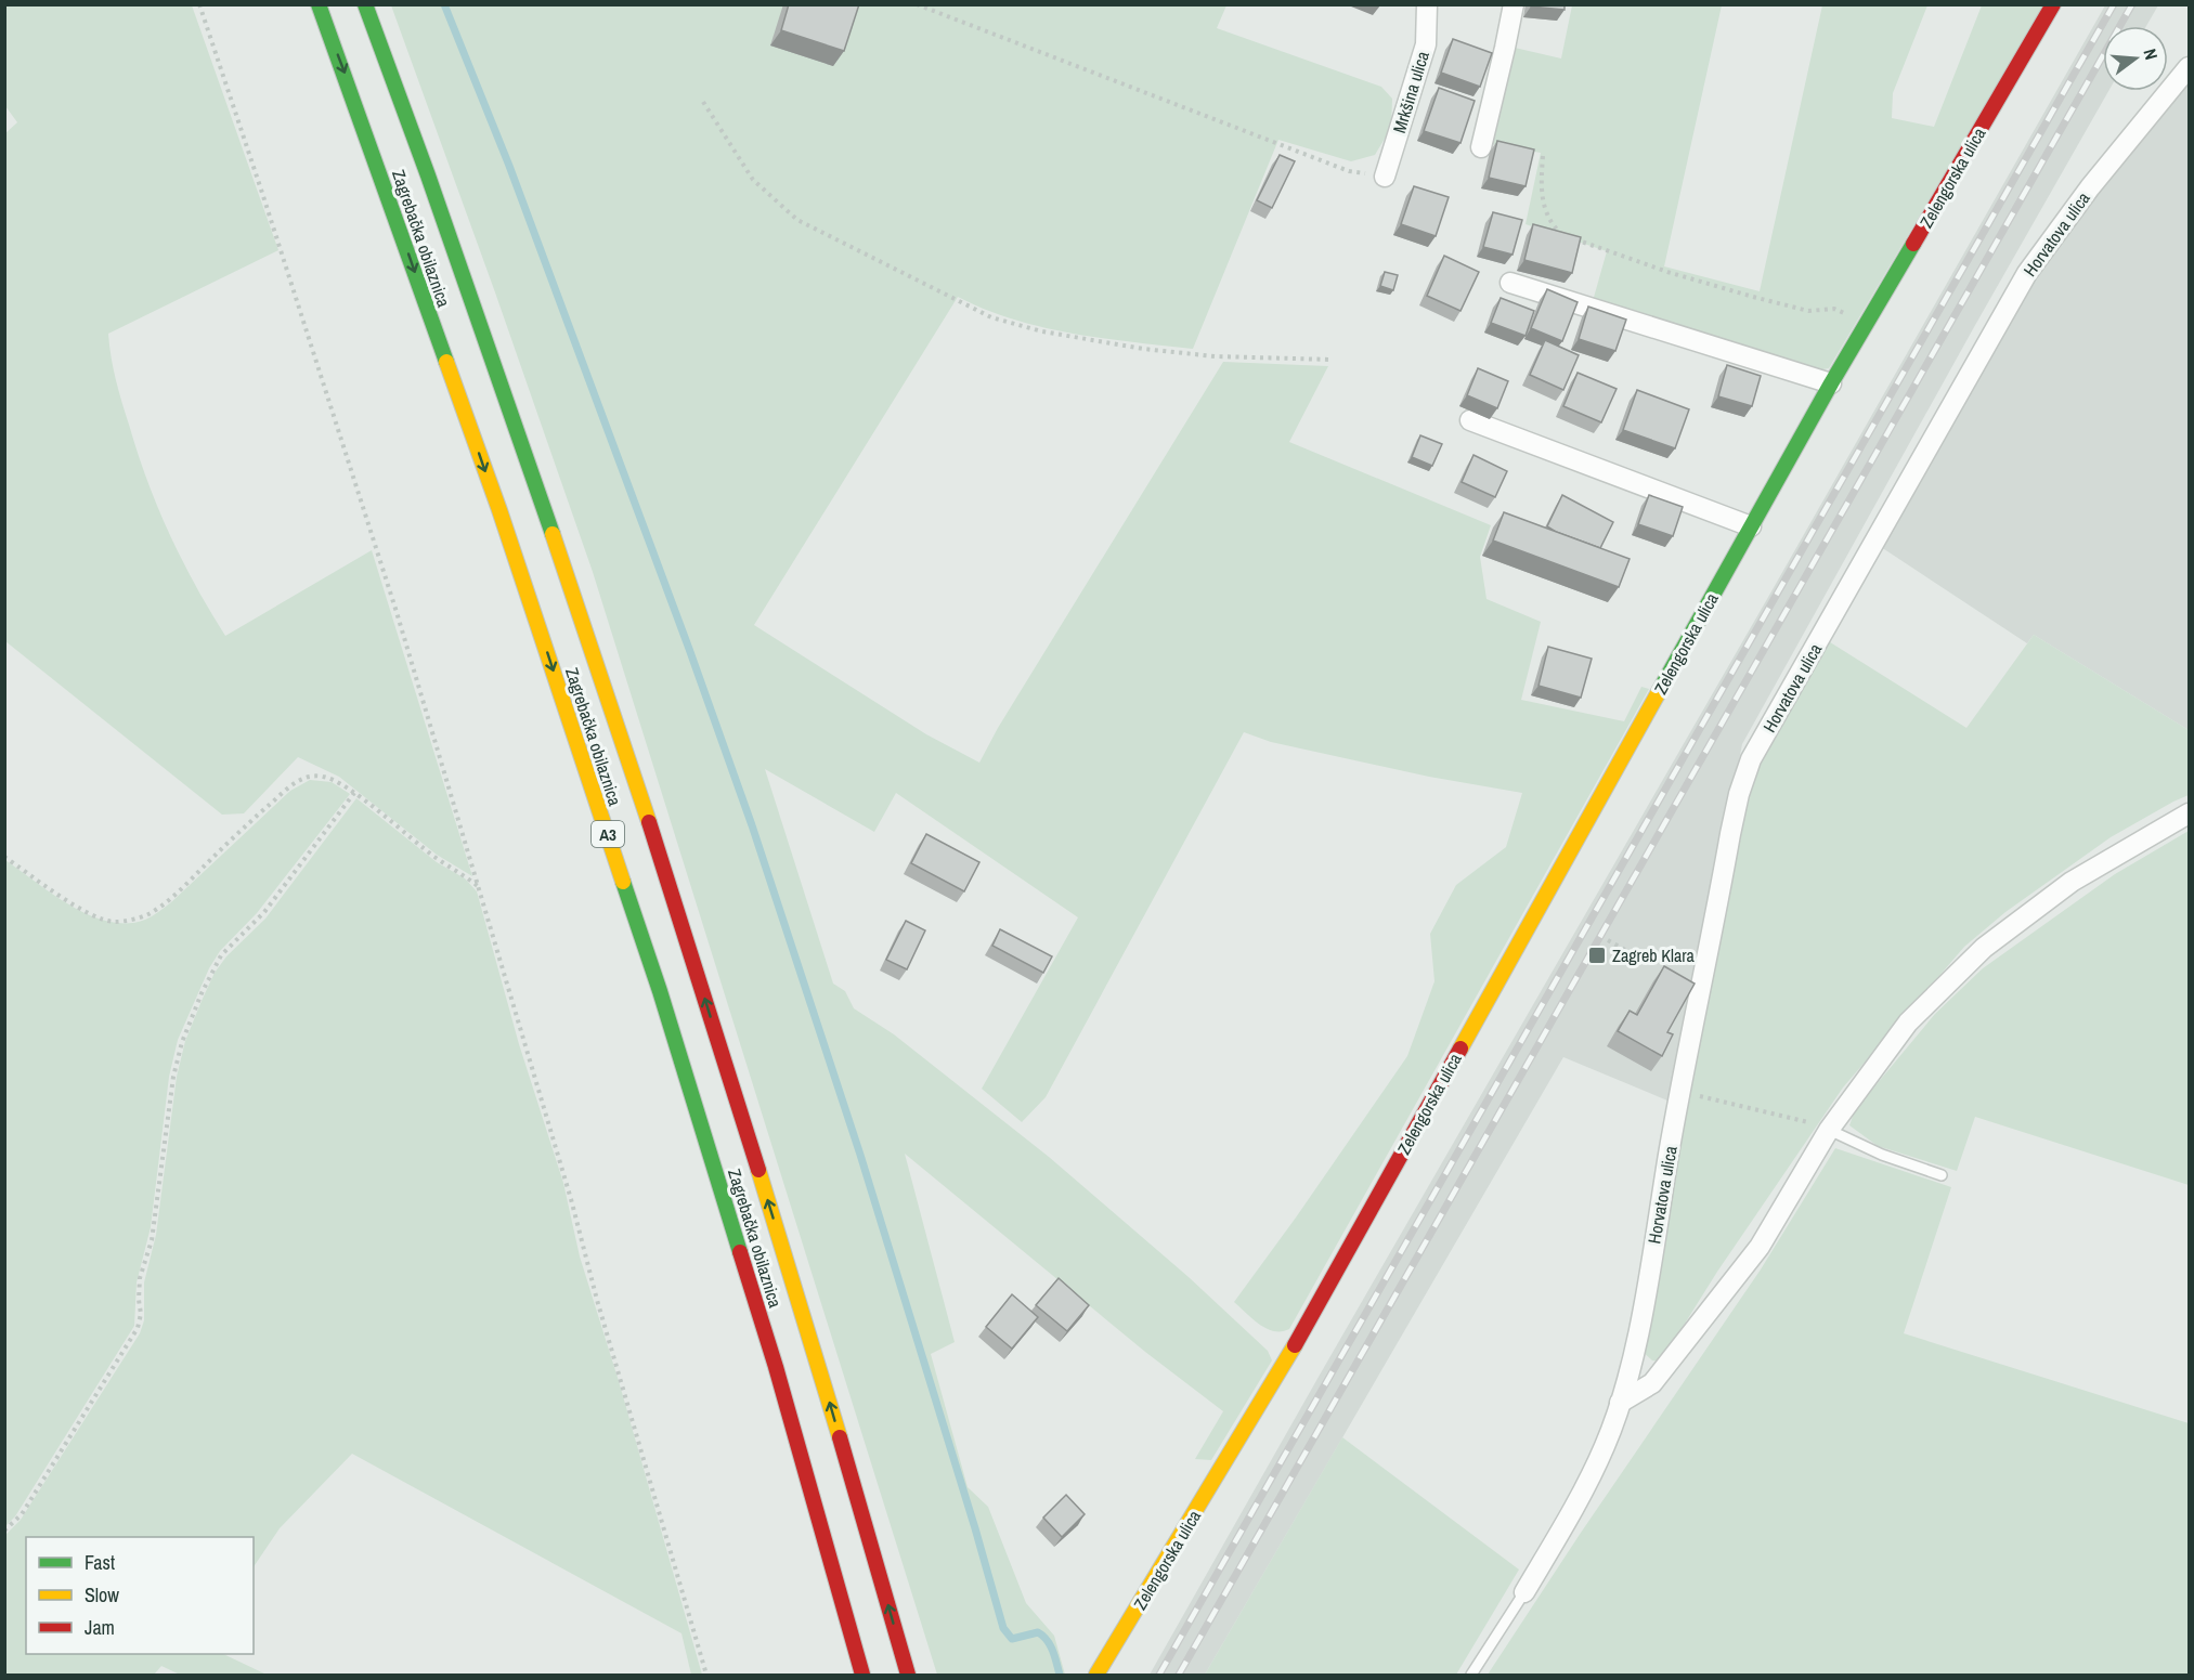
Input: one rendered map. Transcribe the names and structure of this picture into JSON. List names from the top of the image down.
{
  "streets": {
    "main road": ["Zelengorska ulica", "Zagrebačka obilaznica", "A3"],
    "street": ["Mrkšina ulica", "Horvatova ulica"]
  },
  "places": {
    "transit": ["Zagreb Klara"]
  },
  "legend": ["Fast", "Slow", "Jam"],
  "north": "right"
}
